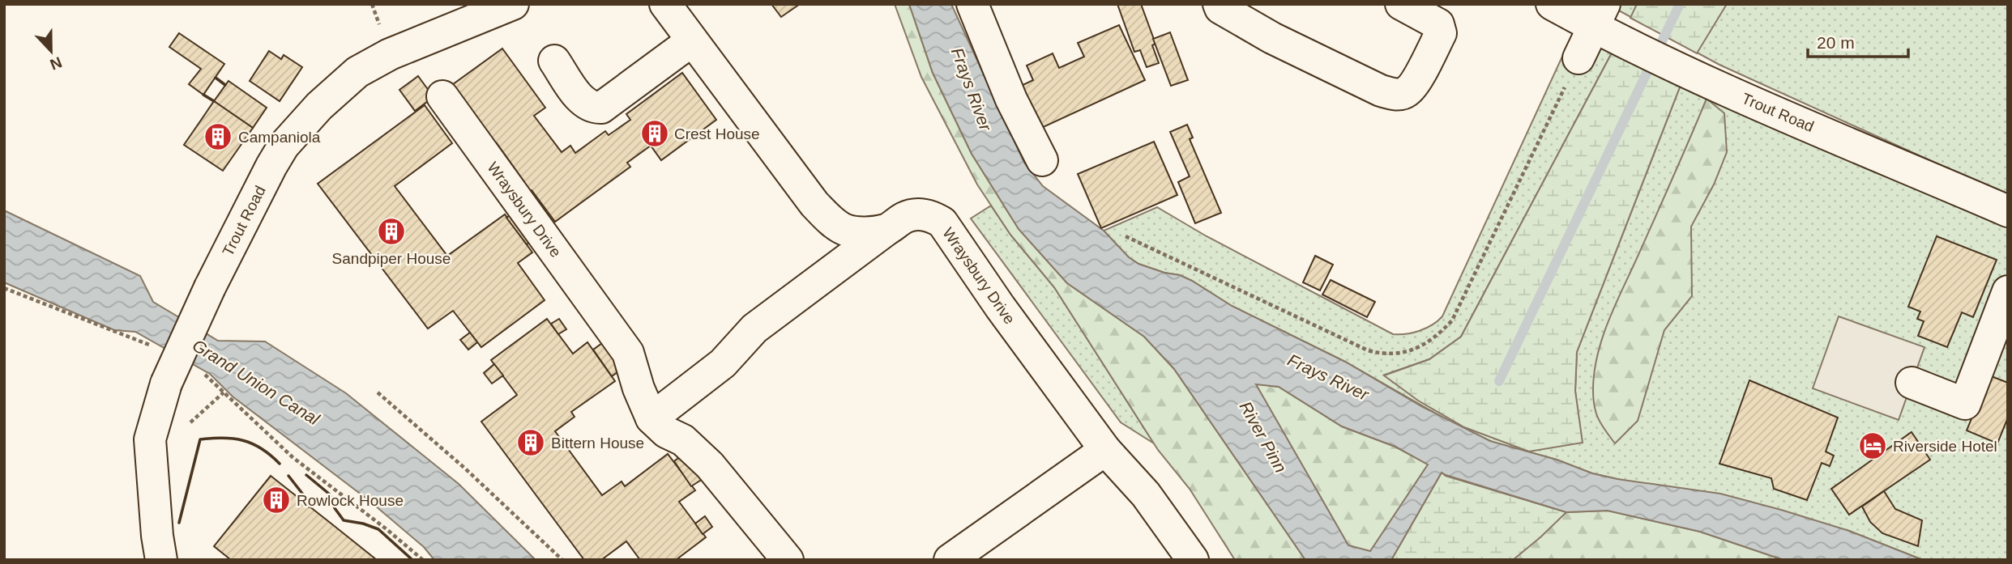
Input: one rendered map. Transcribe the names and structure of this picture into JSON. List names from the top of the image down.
{
  "streets": {
    "street": ["Trout Road", "Wraysbury Drive"]
  },
  "water": ["Frays River", "Grand Union Canal", "River Pinn"],
  "places": {
    "building": [
      "Crest House",
      "Campaniola",
      "Sandpiper House",
      "Bittern House",
      "Rowlock House"
    ],
    "hotel": ["Riverside Hotel"]
  },
  "scale_bar": "20 m",
  "north": "bottom"
}
